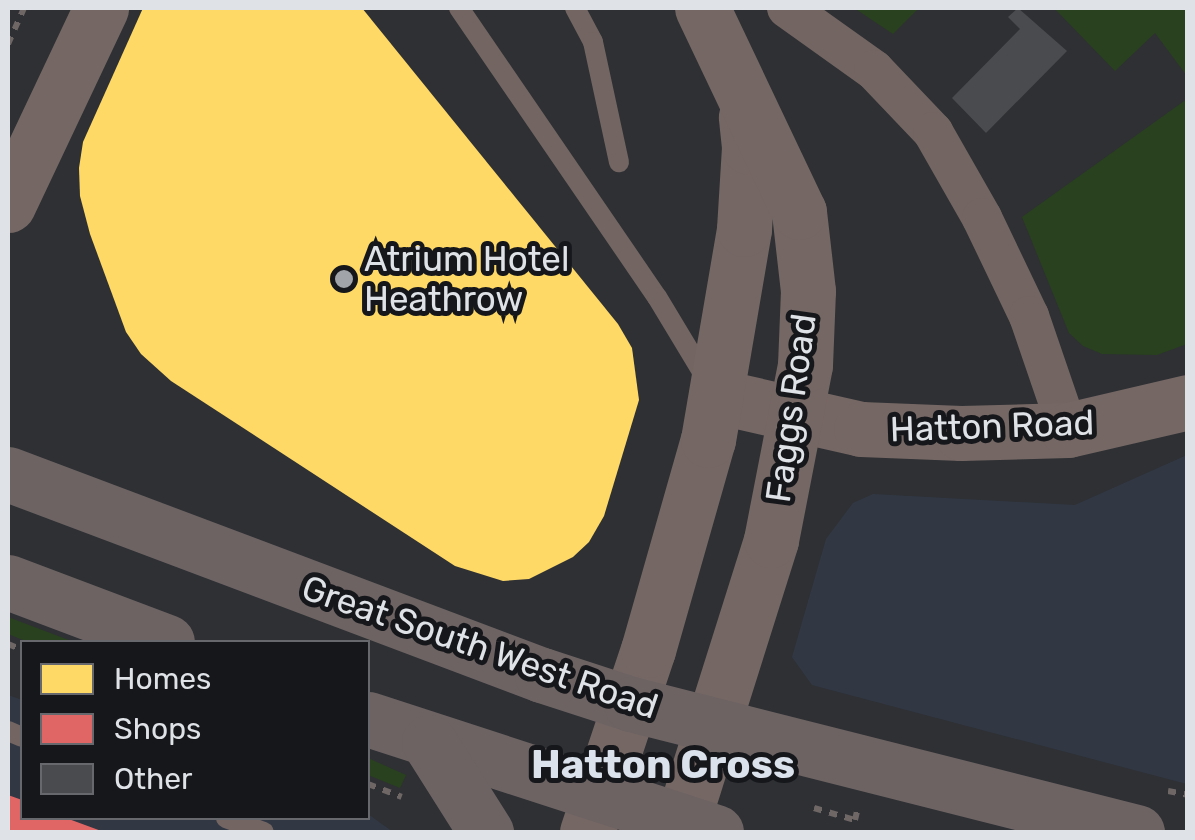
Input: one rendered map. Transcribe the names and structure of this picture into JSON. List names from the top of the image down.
{
  "streets": {
    "highway": ["Great South West Road"],
    "street": ["Faggs Road", "Hatton Road"]
  },
  "crossings": [
    ["Faggs Road", "Hatton Road"],
    ["Faggs Road", "Great South West Road"]
  ],
  "districts": ["Hatton Cross"],
  "places": ["Atrium Hotel Heathrow"],
  "legend": ["Homes", "Shops", "Other"]
}
